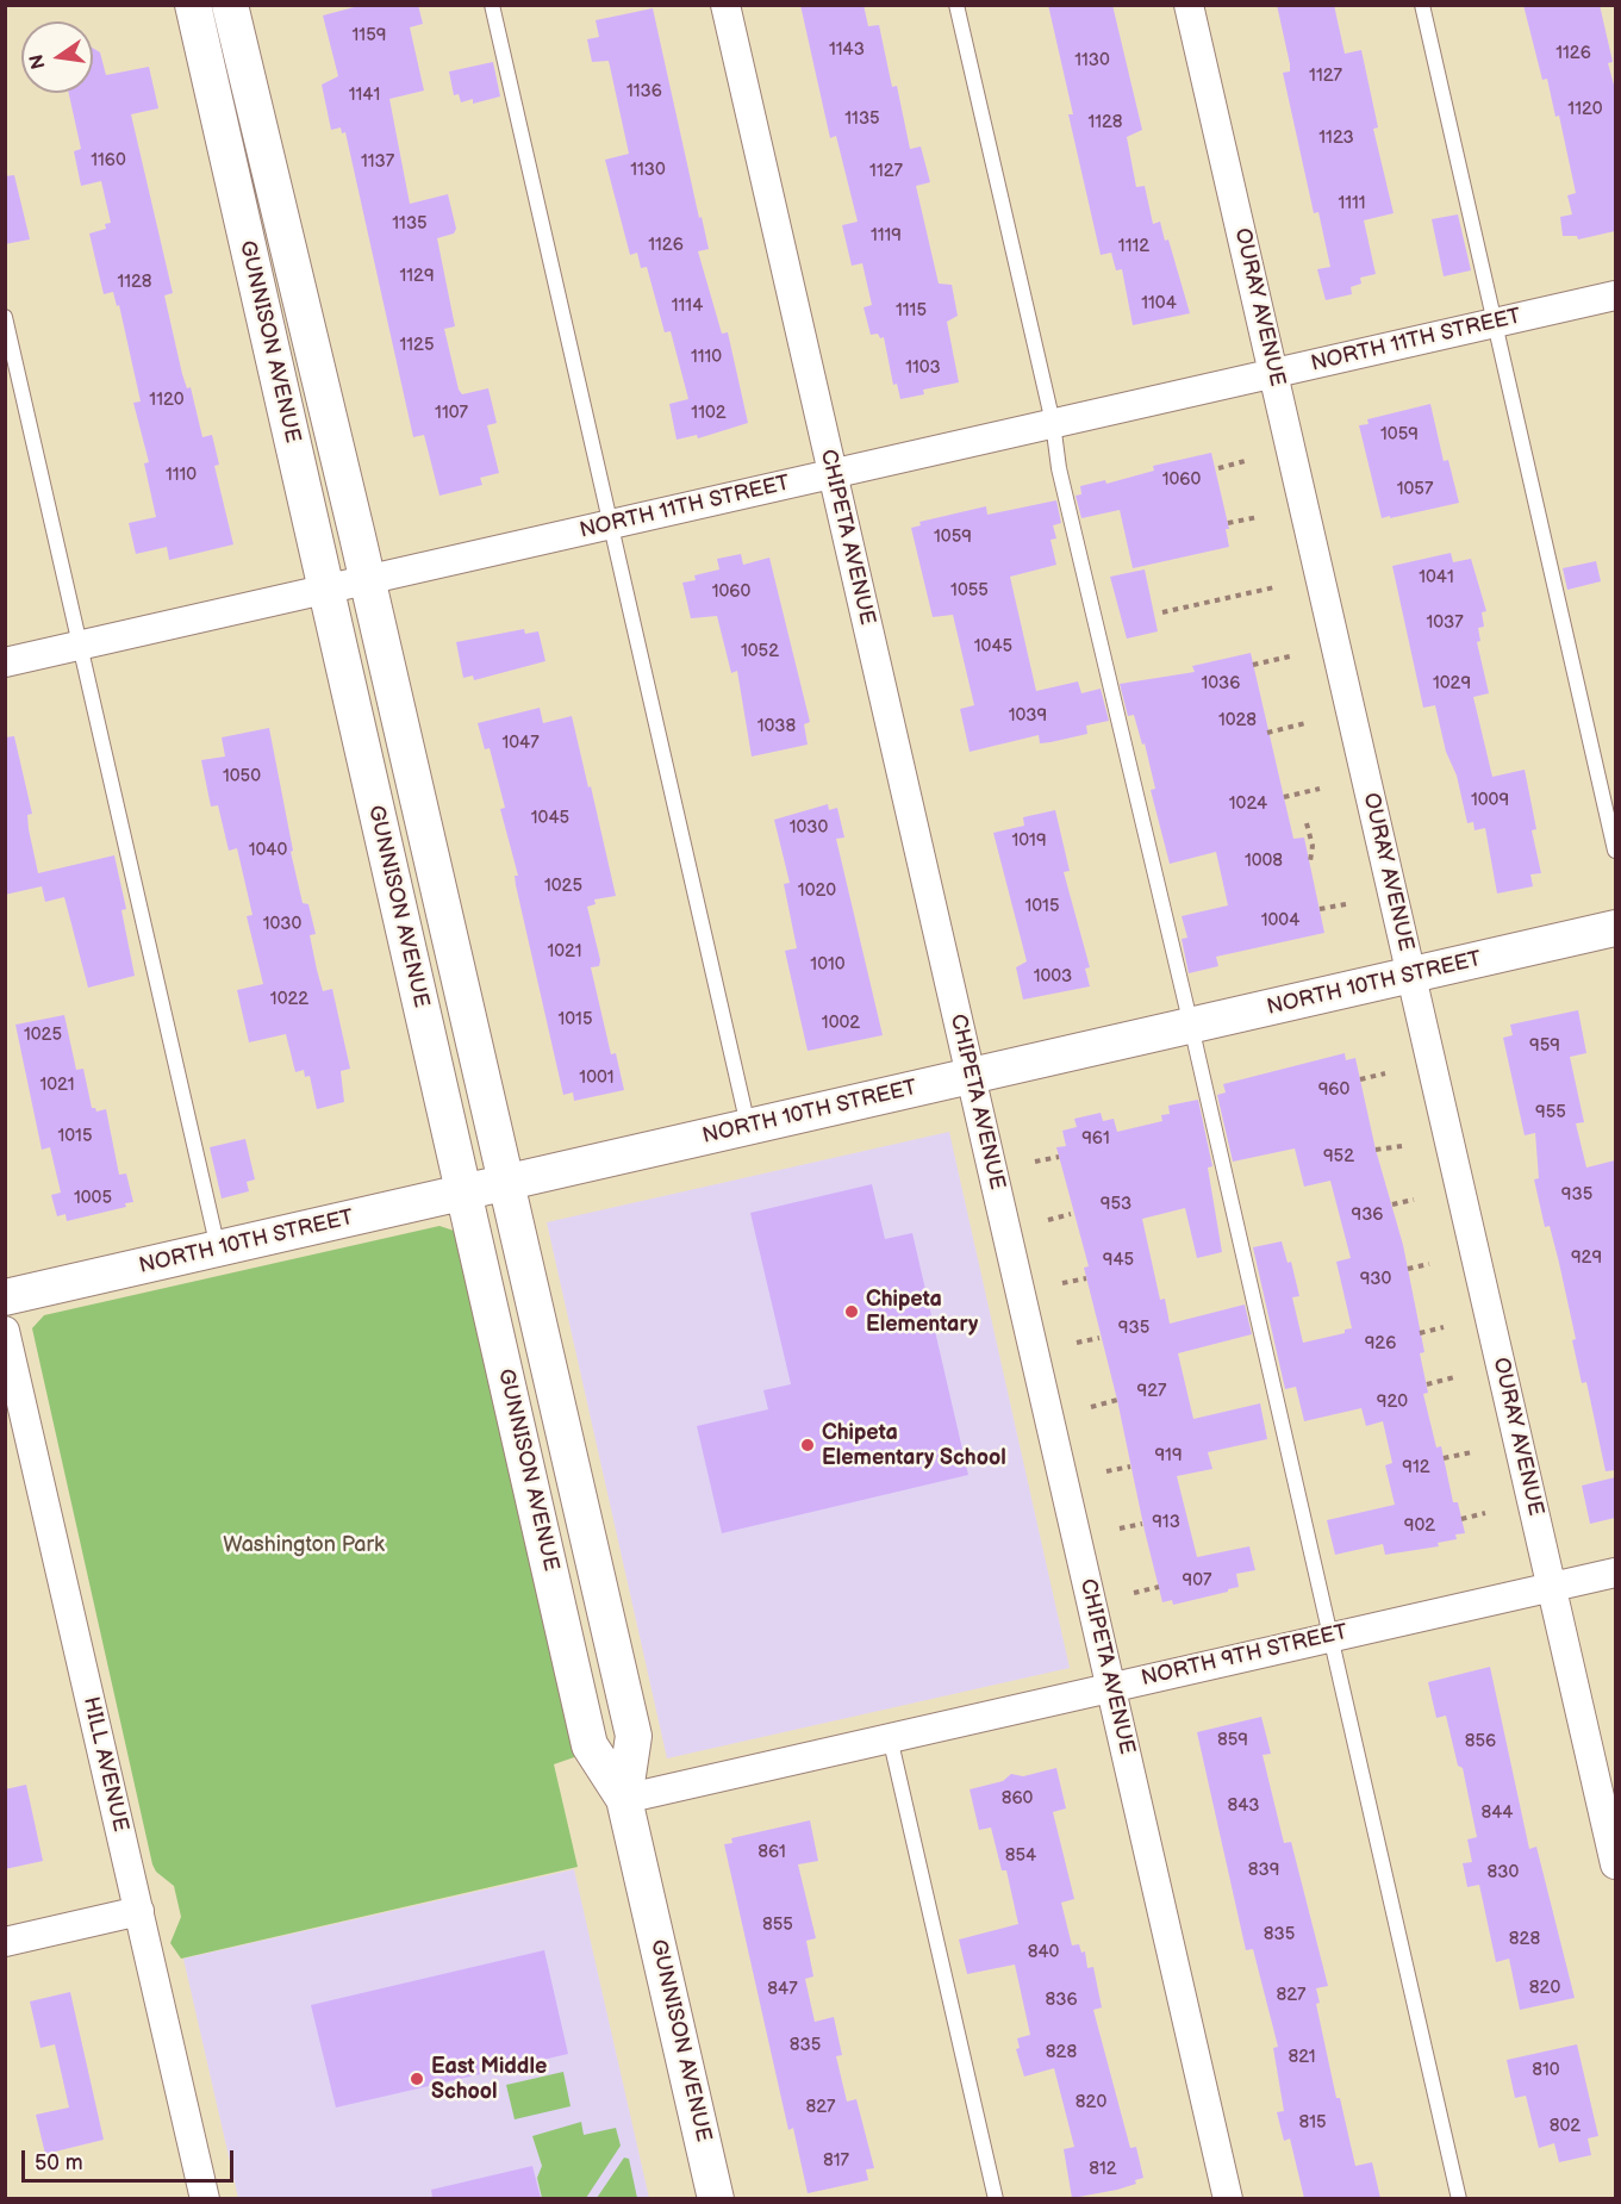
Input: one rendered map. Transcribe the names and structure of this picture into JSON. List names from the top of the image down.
{
  "streets": {
    "street": [
      "OURAY AVENUE",
      "NORTH 11TH STREET",
      "GUNNISON AVENUE",
      "CHIPETA AVENUE",
      "NORTH 10TH STREET",
      "NORTH 9TH STREET",
      "HILL AVENUE"
    ]
  },
  "crossings": [
    ["OURAY AVENUE", "NORTH 11TH STREET"],
    ["OURAY AVENUE", "NORTH 10TH STREET"],
    ["OURAY AVENUE", "NORTH 9TH STREET"],
    ["NORTH 11TH STREET", "GUNNISON AVENUE"],
    ["NORTH 11TH STREET", "CHIPETA AVENUE"],
    ["GUNNISON AVENUE", "NORTH 10TH STREET"],
    ["GUNNISON AVENUE", "NORTH 9TH STREET"],
    ["CHIPETA AVENUE", "NORTH 10TH STREET"],
    ["CHIPETA AVENUE", "NORTH 9TH STREET"]
  ],
  "parks": ["Washington Park"],
  "places": ["Chipeta Elementary", "Chipeta Elementary School", "East Middle School"],
  "house_numbers": [
    "1159",
    "1143",
    "1126",
    "1130",
    "1127",
    "1136",
    "1141",
    "1120",
    "1135",
    "1128",
    "1123",
    "1160",
    "1137",
    "1130",
    "1127",
    "1111",
    "1135",
    "1119",
    "1126",
    "1112",
    "1129",
    "1128",
    "1104",
    "1114",
    "1115",
    "1125",
    "1110",
    "1103",
    "1120",
    "1107",
    "1102",
    "1059",
    "1110",
    "1060",
    "1057",
    "1059",
    "1041",
    "1055",
    "1060",
    "1037",
    "1045",
    "1052",
    "1036",
    "1029",
    "1039",
    "1028",
    "1038",
    "1047",
    "1050",
    "1009",
    "1024",
    "1045",
    "1030",
    "1019",
    "1040",
    "1008",
    "1025",
    "1020",
    "1015",
    "1004",
    "1030",
    "1021",
    "1010",
    "1003",
    "1022",
    "1015",
    "1002",
    "1025",
    "959",
    "1001",
    "1021",
    "960",
    "955",
    "1015",
    "961",
    "952",
    "935",
    "1005",
    "953",
    "936",
    "929",
    "945",
    "930",
    "935",
    "926",
    "927",
    "920",
    "919",
    "912",
    "913",
    "902",
    "907",
    "859",
    "856",
    "860",
    "843",
    "844",
    "861",
    "854",
    "839",
    "830",
    "855",
    "835",
    "828",
    "840",
    "820",
    "847",
    "827",
    "836",
    "835",
    "828",
    "821",
    "810",
    "820",
    "827",
    "815",
    "802",
    "817",
    "812"
  ],
  "scale_bar": "50 m",
  "north": "left"
}
